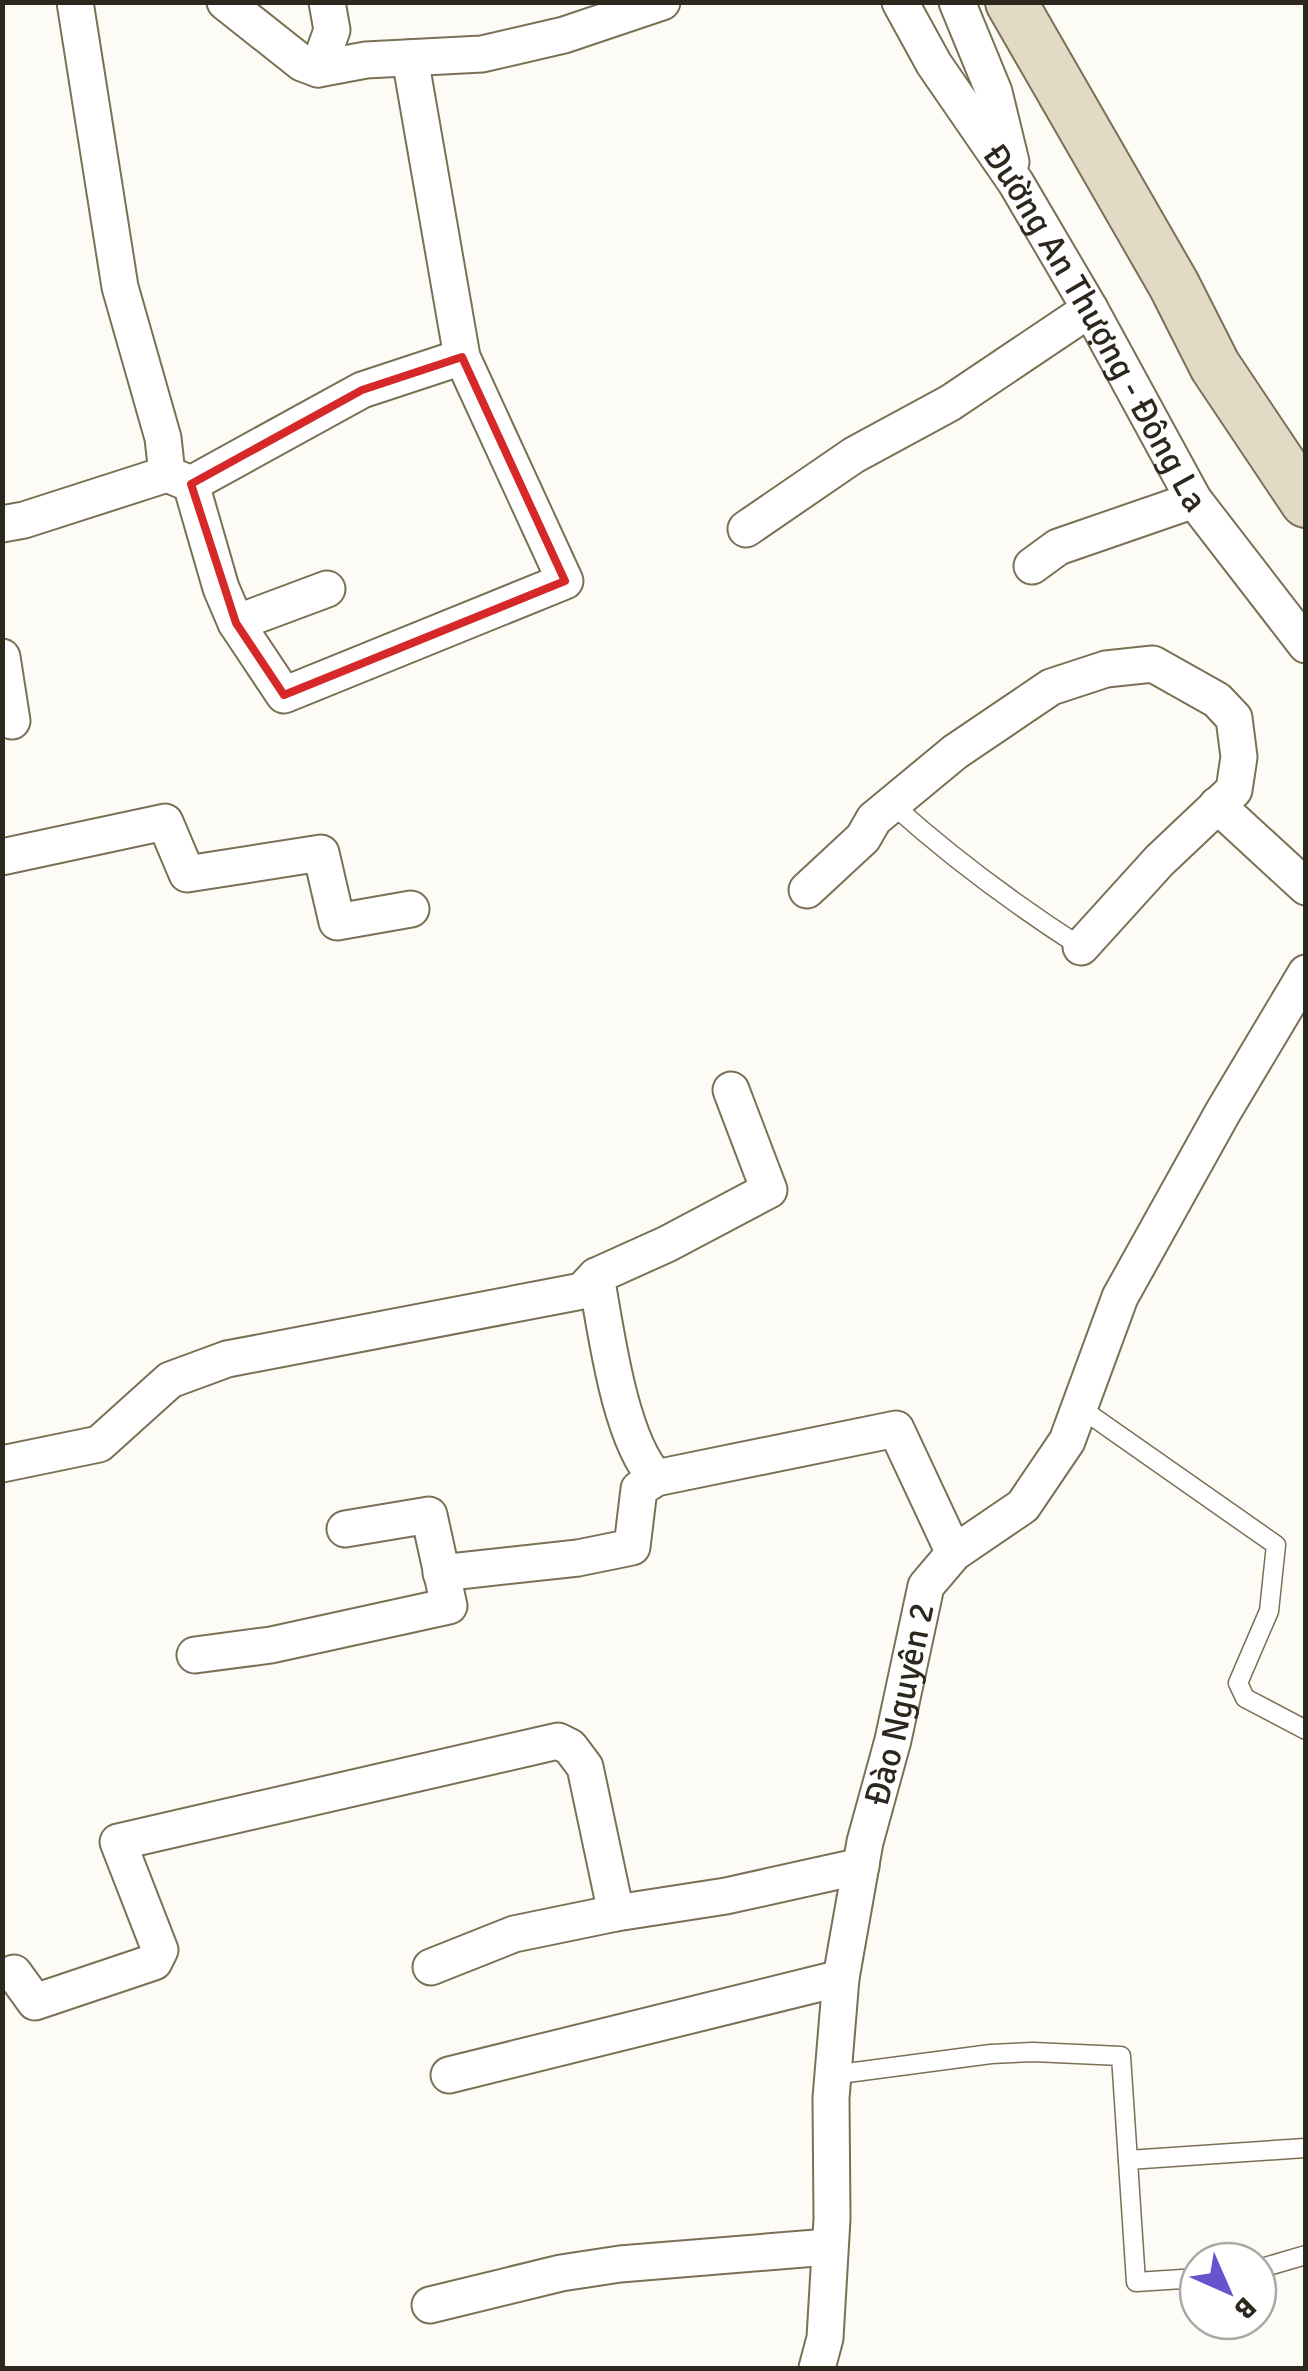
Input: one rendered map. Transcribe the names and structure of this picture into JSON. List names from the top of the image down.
{
  "streets": {
    "street": ["Đường An Thượng - Đông La", "Đào Nguyên 2"]
  },
  "north": "bottom right"
}
